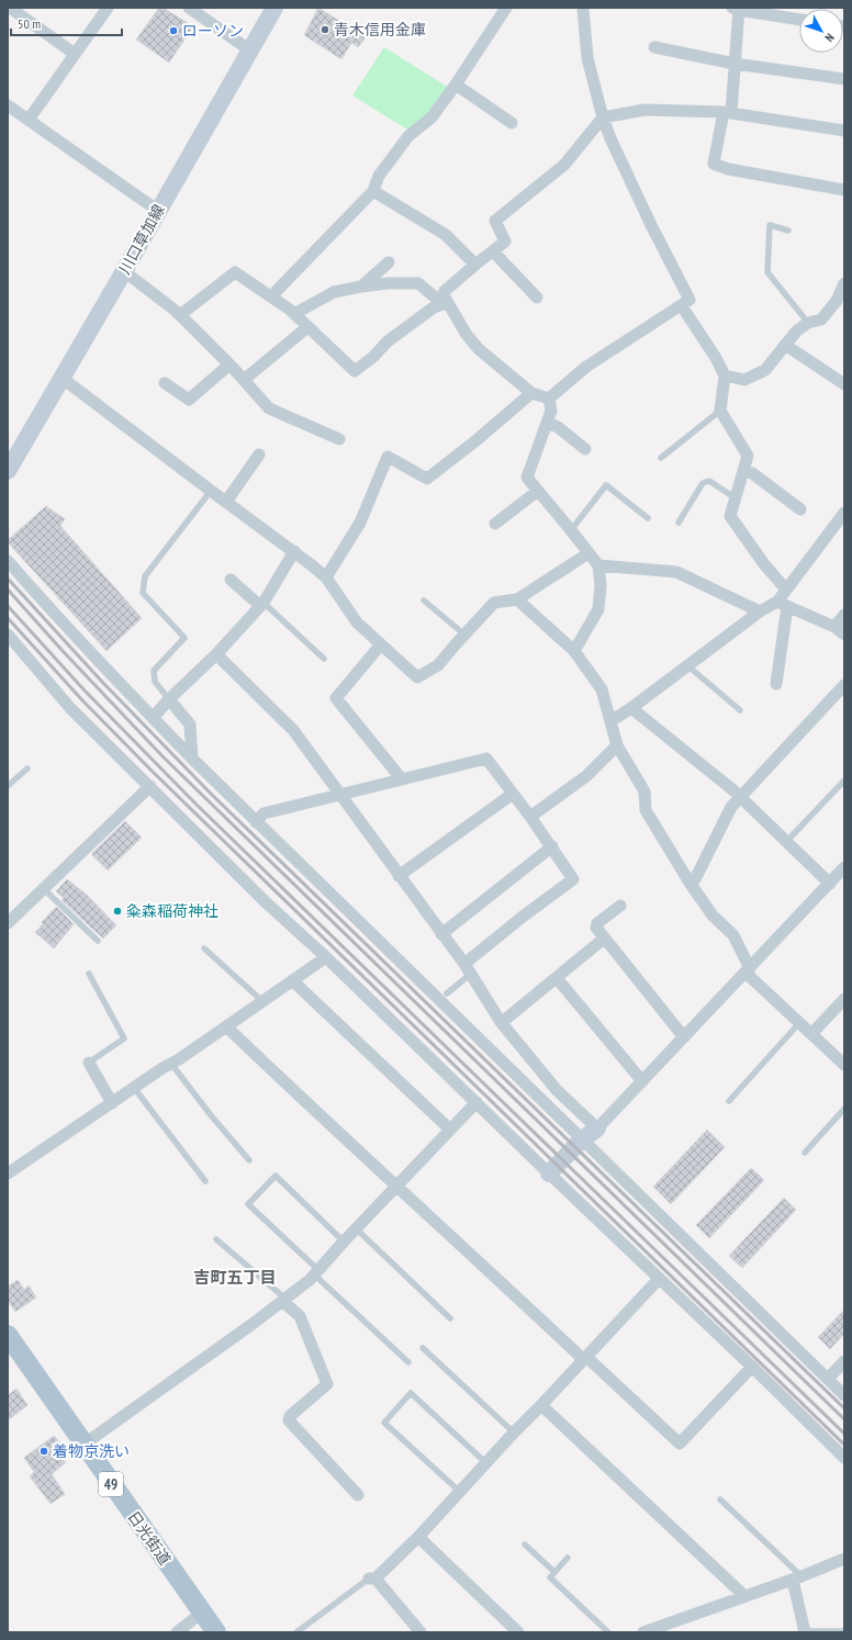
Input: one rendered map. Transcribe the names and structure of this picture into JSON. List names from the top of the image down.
{
  "streets": {
    "main road": ["川口草加線", "49", "日光街道"]
  },
  "districts": ["吉町五丁目"],
  "places": [
    "青木信用金庫",
    "ローソン",
    "粂森稲荷神社",
    "着物京洗い"
  ],
  "scale_bar": "50 m",
  "north": "bottom right"
}
